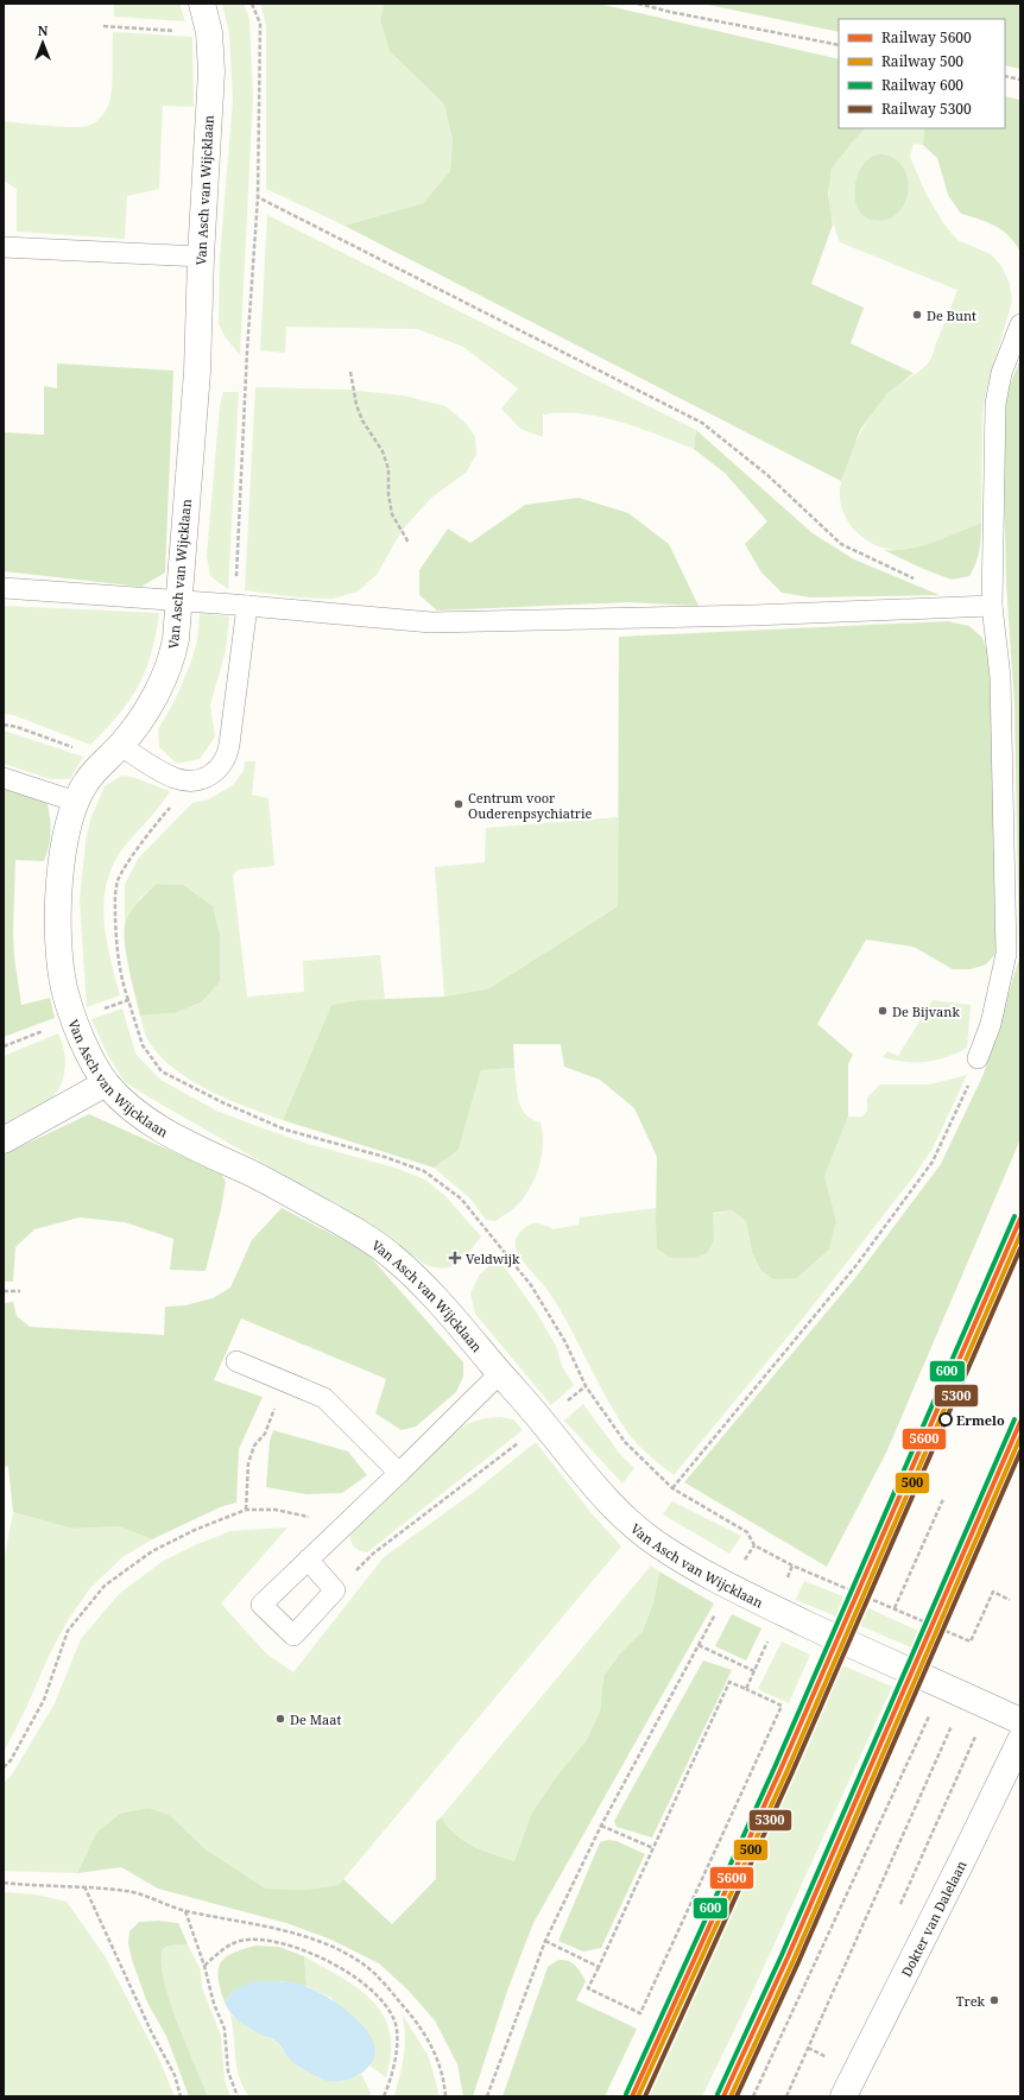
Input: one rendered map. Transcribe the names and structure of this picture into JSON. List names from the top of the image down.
{
  "streets": {
    "street": ["Van Asch van Wijcklaan", "Dokter van Dalelaan"]
  },
  "places": {
    "other": [
      "De Bunt",
      "Centrum voor Ouderenpsychiatrie",
      "De Bijvank",
      "Ermelo",
      "De Maat",
      "Trek"
    ],
    "health": ["Veldwijk"]
  },
  "lines": [
    "rail line 600",
    "rail line 5600",
    "rail line 500",
    "rail line 5300"
  ],
  "legend": [
    "Railway 5600",
    "Railway 500",
    "Railway 600",
    "Railway 5300"
  ],
  "north": "top"
}
